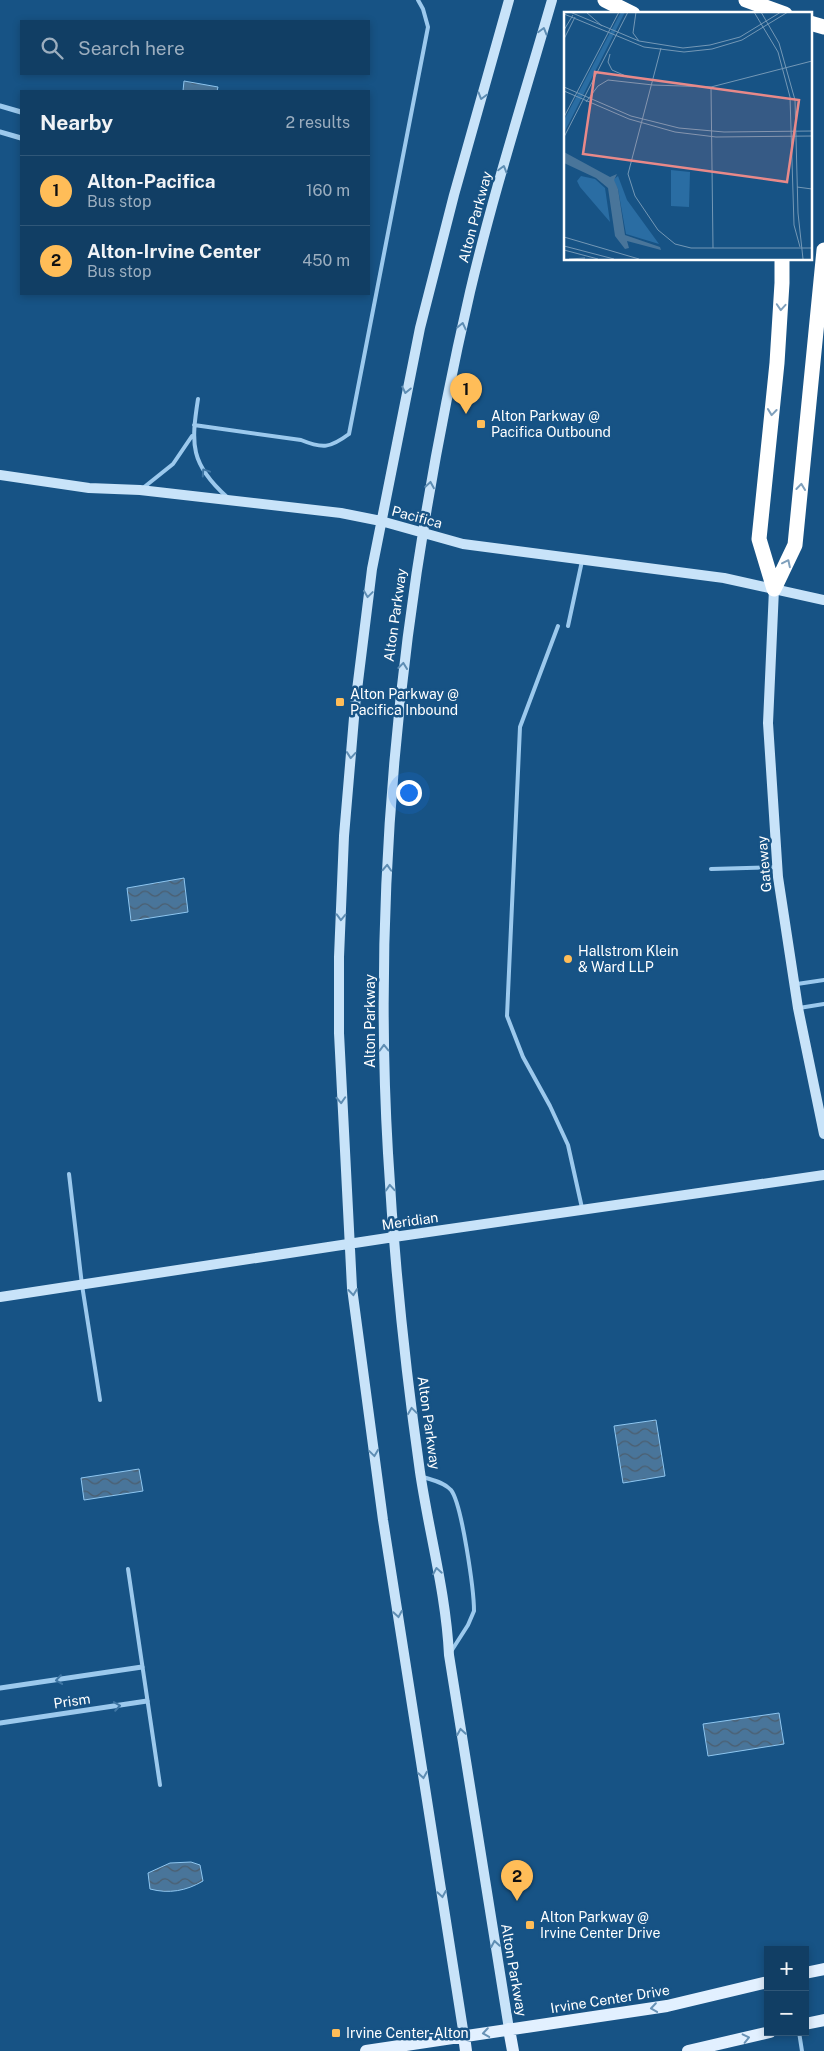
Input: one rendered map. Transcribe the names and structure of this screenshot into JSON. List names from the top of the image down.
{
  "streets": {
    "main road": [
      "Alton Parkway",
      "Pacifica",
      "Gateway",
      "Meridian",
      "Irvine Center Drive"
    ],
    "street": ["Prism"]
  },
  "crossings": [
    ["Alton Parkway", "Pacifica"],
    ["Alton Parkway", "Meridian"],
    ["Alton Parkway", "Irvine Center Drive"],
    ["Pacifica", "Gateway"]
  ],
  "one_way": ["Irvine Center Drive"],
  "places": {
    "transit": [
      "Alton Parkway @ Pacifica Outbound",
      "Alton Parkway @ Pacifica Inbound",
      "Alton Parkway @ Irvine Center Drive",
      "Irvine Center-Alton"
    ],
    "other": ["Hallstrom Klein & Ward LLP"]
  },
  "page": {
    "search": "Search here",
    "heading": ["Nearby", "2 results"],
    "list": [
      {
        "mark": "1",
        "name": "Alton-Pacifica",
        "note": "Bus stop",
        "value": "160 m"
      },
      {
        "mark": "2",
        "name": "Alton-Irvine Center",
        "note": "Bus stop",
        "value": "450 m"
      }
    ],
    "pins": ["1", "2"],
    "map_buttons": ["+", "−"]
  }
}
